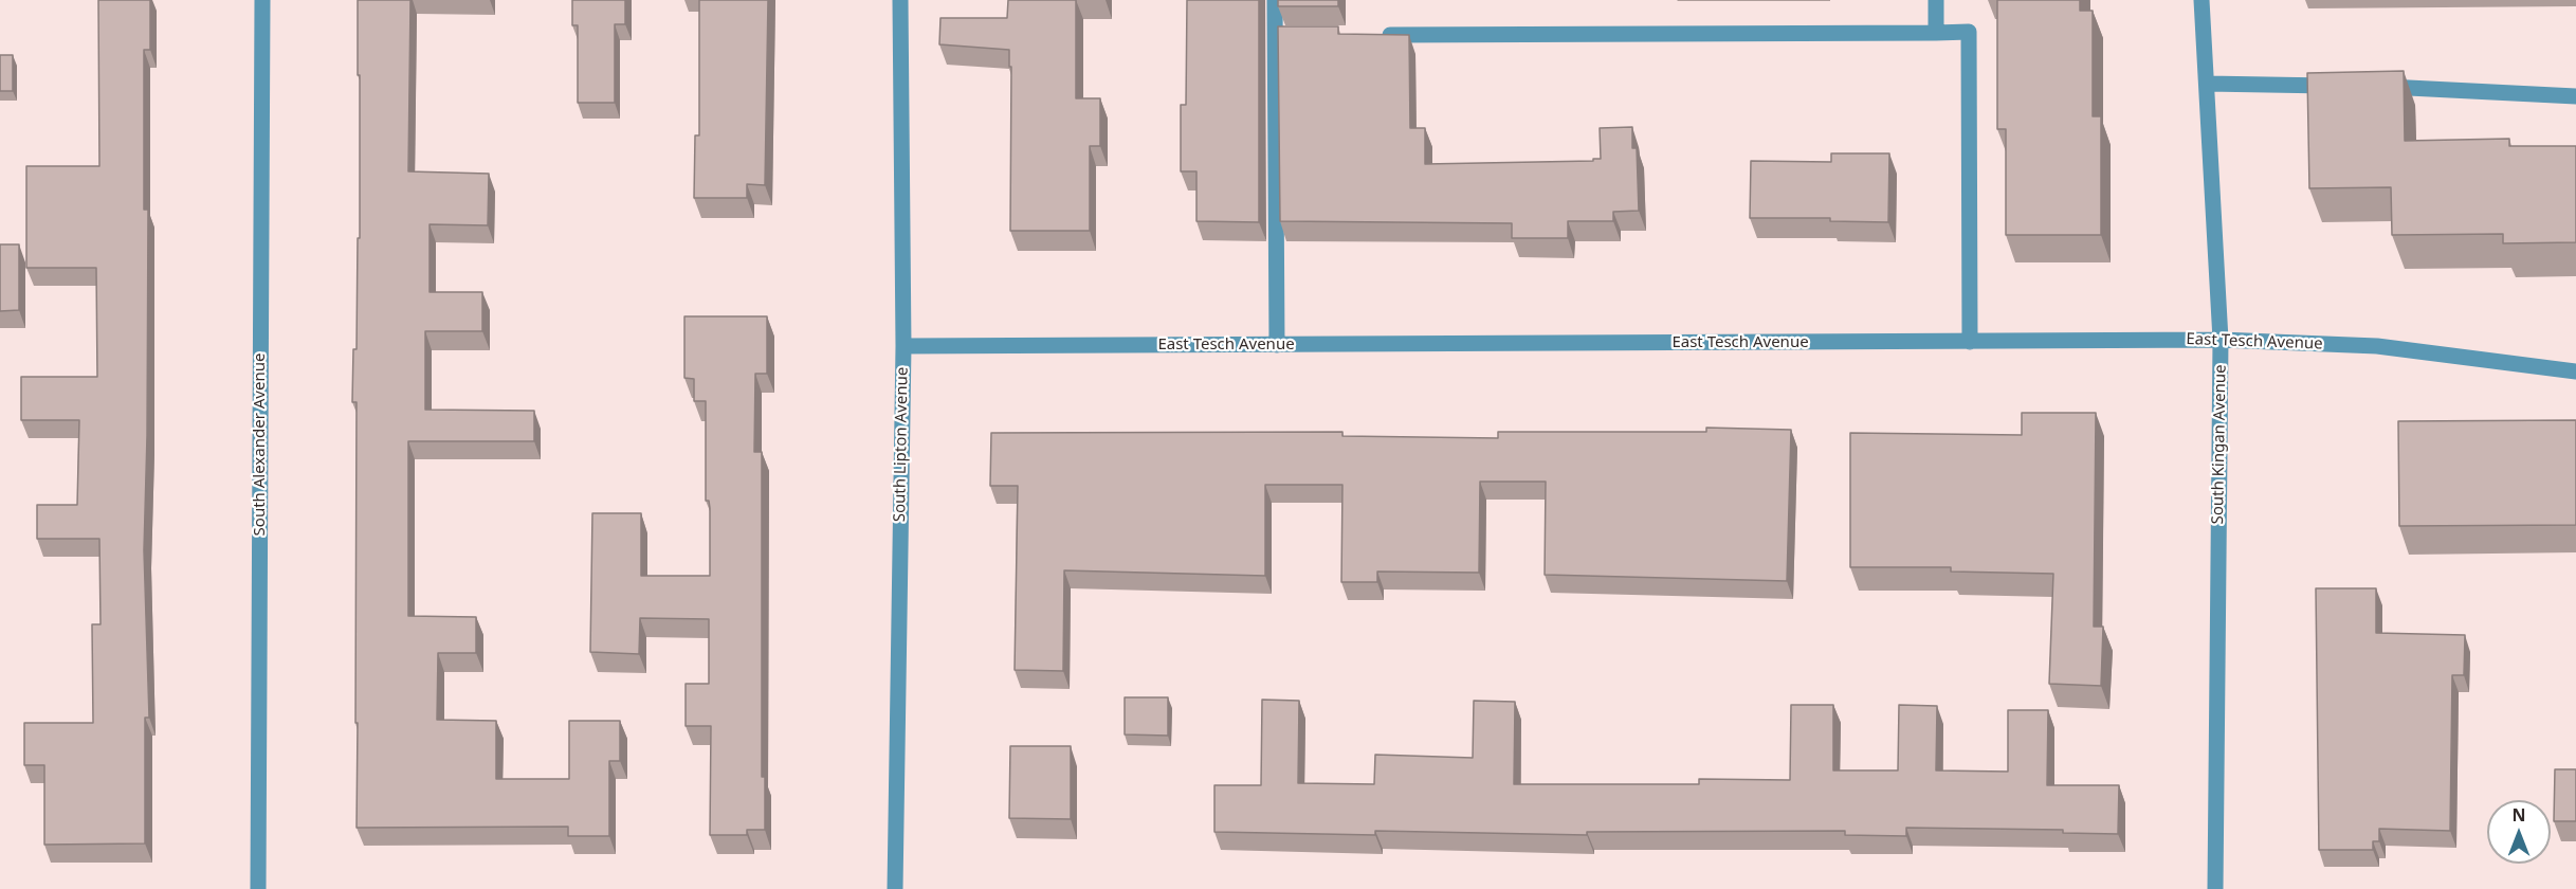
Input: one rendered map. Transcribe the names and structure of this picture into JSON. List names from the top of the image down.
{
  "streets": {
    "street": [
      "East Tesch Avenue",
      "South Alexander Avenue",
      "South Lipton Avenue",
      "South Kingan Avenue"
    ]
  },
  "crossings": [
    ["East Tesch Avenue", "South Lipton Avenue"],
    ["East Tesch Avenue", "South Kingan Avenue"]
  ],
  "north": "top"
}
